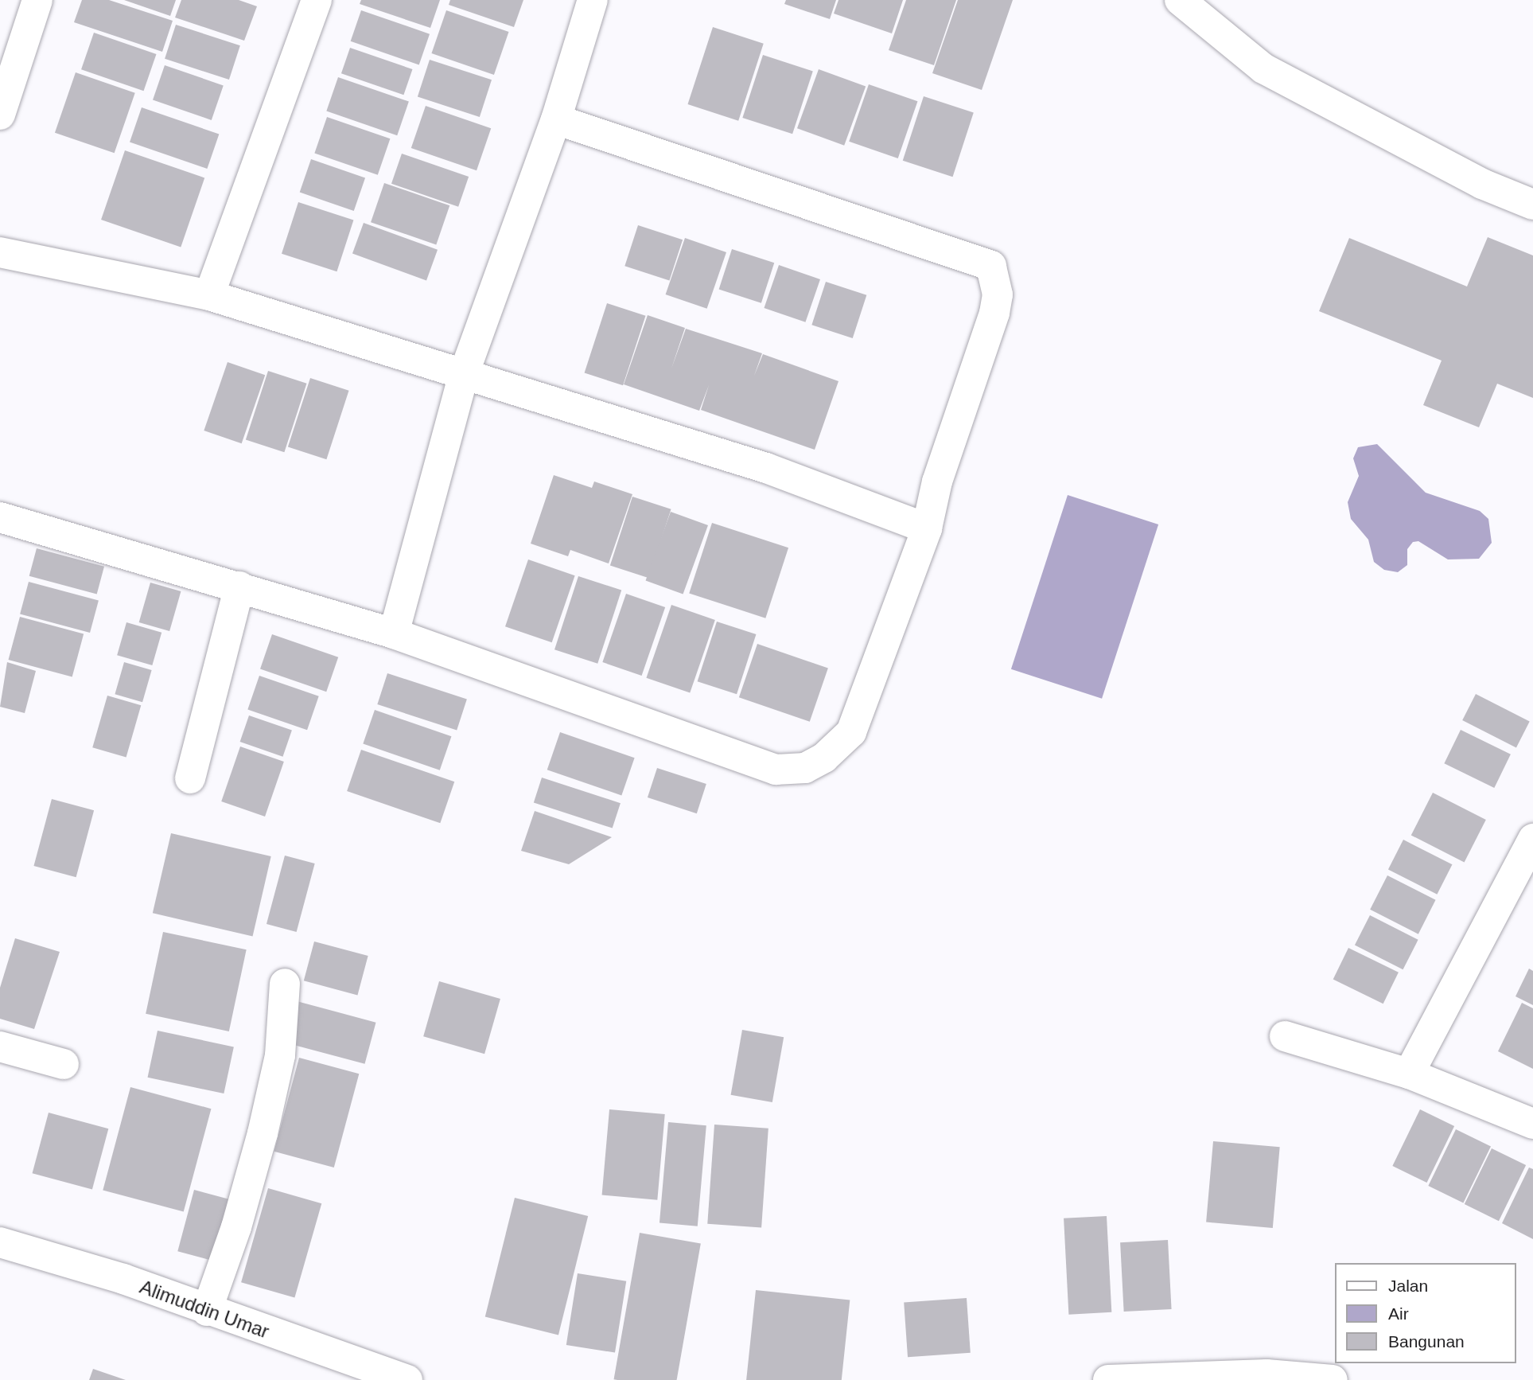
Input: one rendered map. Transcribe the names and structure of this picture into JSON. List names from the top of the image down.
{
  "streets": {
    "street": ["Alimuddin Umar"]
  },
  "legend": ["Jalan", "Air", "Bangunan"]
}
